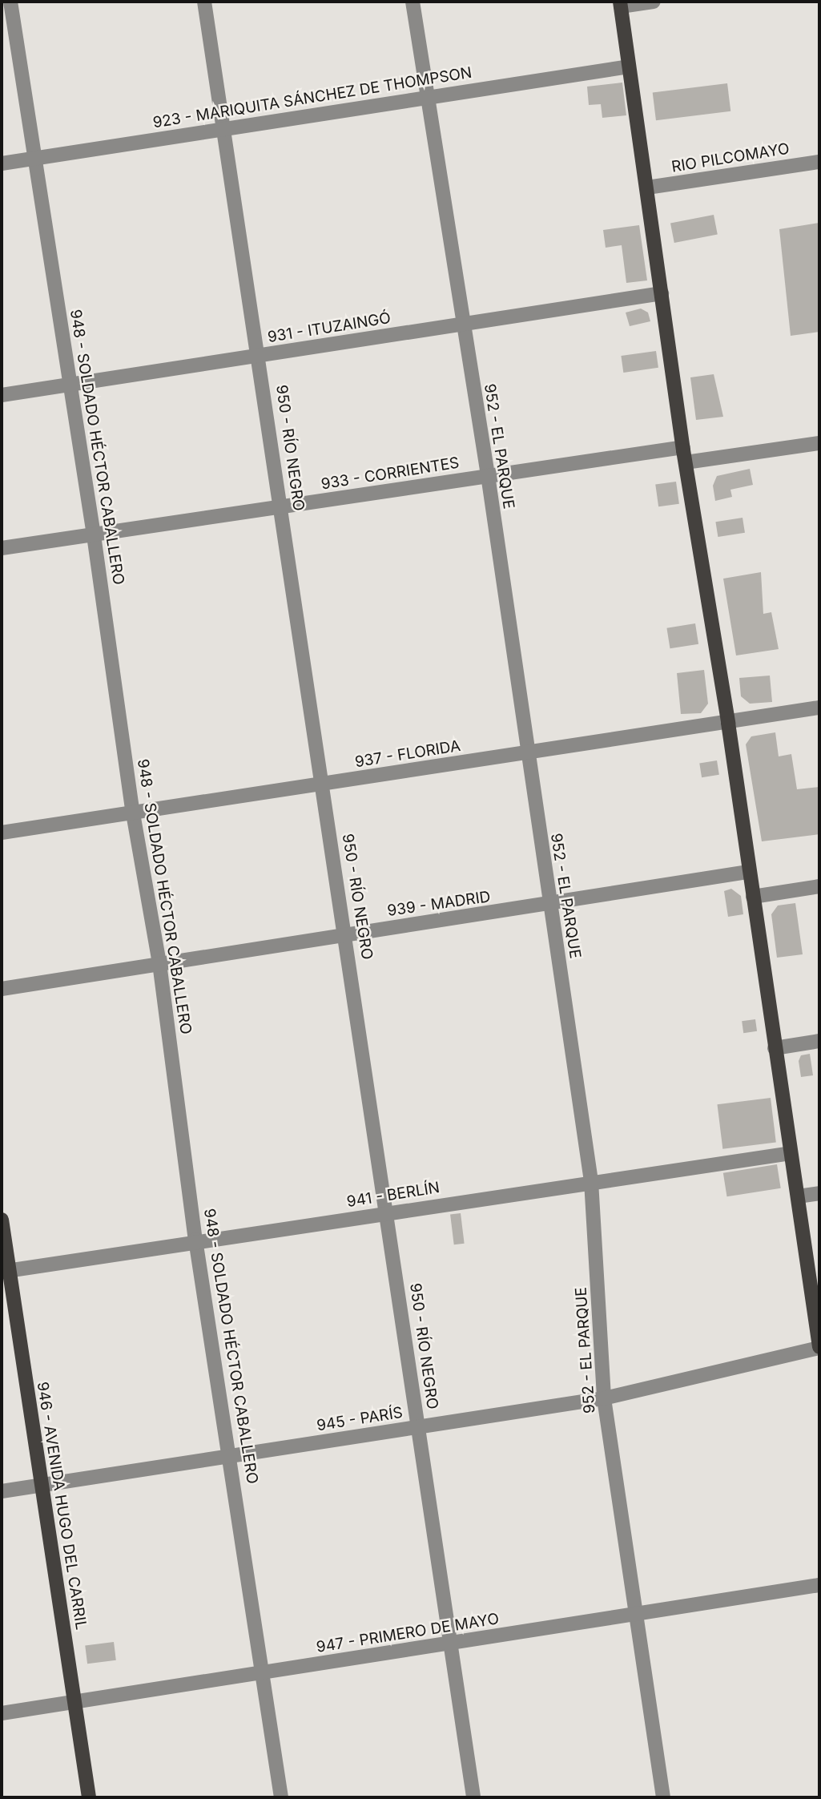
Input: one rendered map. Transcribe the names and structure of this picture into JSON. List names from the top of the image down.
{
  "streets": {
    "main road": ["946 - AVENIDA HUGO DEL CARRIL"],
    "street": [
      "923 - MARIQUITA SÁNCHEZ DE THOMPSON",
      "RIO PILCOMAYO",
      "931 - ITUZAINGÓ",
      "952 - EL PARQUE",
      "948 - SOLDADO HÉCTOR CABALLERO",
      "950 - RÍO NEGRO",
      "933 - CORRIENTES",
      "937 - FLORIDA",
      "939 - MADRID",
      "941 - BERLÍN",
      "945 - PARÍS",
      "947 - PRIMERO DE MAYO"
    ]
  },
  "crossings": [
    ["923 - MARIQUITA SÁNCHEZ DE THOMPSON", "952 - EL PARQUE"],
    ["923 - MARIQUITA SÁNCHEZ DE THOMPSON", "948 - SOLDADO HÉCTOR CABALLERO"],
    ["923 - MARIQUITA SÁNCHEZ DE THOMPSON", "950 - RÍO NEGRO"],
    ["931 - ITUZAINGÓ", "952 - EL PARQUE"],
    ["931 - ITUZAINGÓ", "948 - SOLDADO HÉCTOR CABALLERO"],
    ["931 - ITUZAINGÓ", "950 - RÍO NEGRO"],
    ["952 - EL PARQUE", "933 - CORRIENTES"],
    ["952 - EL PARQUE", "937 - FLORIDA"],
    ["952 - EL PARQUE", "939 - MADRID"],
    ["952 - EL PARQUE", "941 - BERLÍN"],
    ["952 - EL PARQUE", "945 - PARÍS"],
    ["952 - EL PARQUE", "947 - PRIMERO DE MAYO"],
    ["948 - SOLDADO HÉCTOR CABALLERO", "933 - CORRIENTES"],
    ["948 - SOLDADO HÉCTOR CABALLERO", "937 - FLORIDA"],
    ["948 - SOLDADO HÉCTOR CABALLERO", "939 - MADRID"],
    ["948 - SOLDADO HÉCTOR CABALLERO", "941 - BERLÍN"],
    ["948 - SOLDADO HÉCTOR CABALLERO", "945 - PARÍS"],
    ["948 - SOLDADO HÉCTOR CABALLERO", "947 - PRIMERO DE MAYO"],
    ["950 - RÍO NEGRO", "933 - CORRIENTES"],
    ["950 - RÍO NEGRO", "937 - FLORIDA"],
    ["950 - RÍO NEGRO", "939 - MADRID"],
    ["950 - RÍO NEGRO", "941 - BERLÍN"],
    ["950 - RÍO NEGRO", "945 - PARÍS"],
    ["950 - RÍO NEGRO", "947 - PRIMERO DE MAYO"],
    ["941 - BERLÍN", "946 - AVENIDA HUGO DEL CARRIL"],
    ["945 - PARÍS", "946 - AVENIDA HUGO DEL CARRIL"],
    ["946 - AVENIDA HUGO DEL CARRIL", "947 - PRIMERO DE MAYO"]
  ]
}
